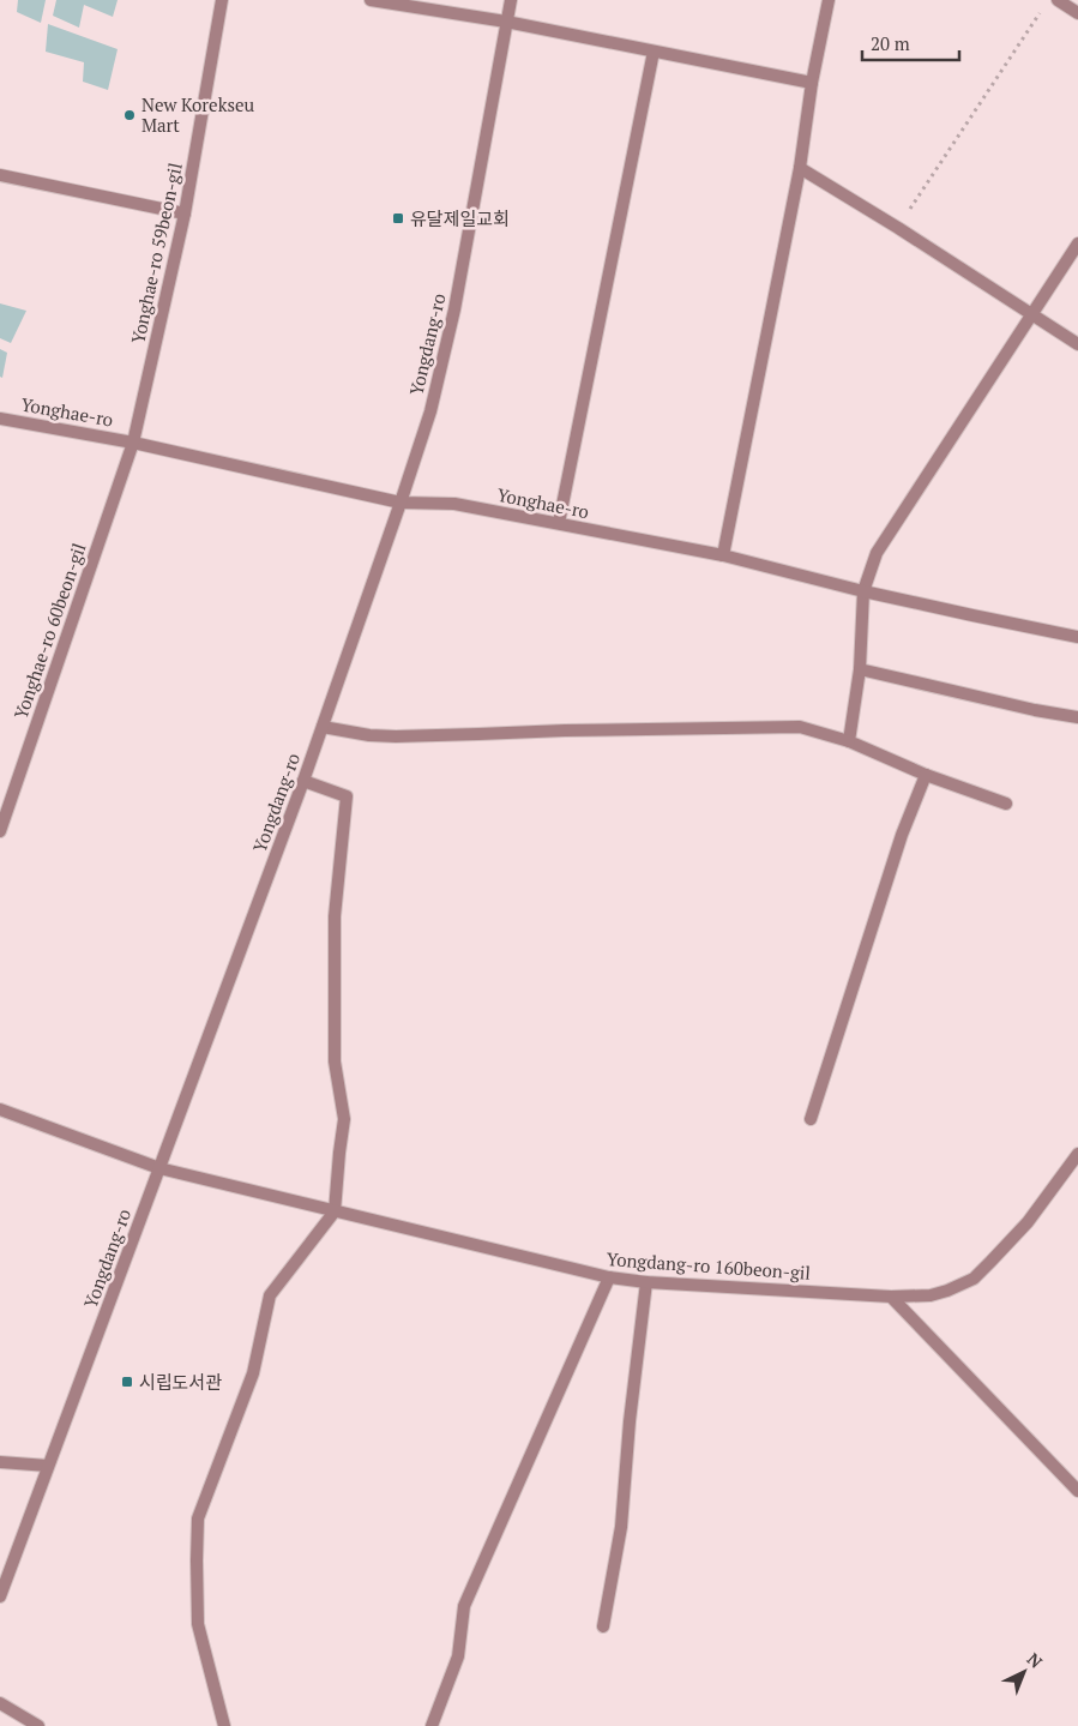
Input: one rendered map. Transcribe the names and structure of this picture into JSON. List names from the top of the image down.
{
  "streets": {
    "street": [
      "Yonghae-ro 59beon-gil",
      "Yongdang-ro",
      "Yonghae-ro",
      "Yonghae-ro 60beon-gil",
      "Yongdang-ro 160beon-gil"
    ]
  },
  "crossings": [
    ["Yonghae-ro 59beon-gil", "Yonghae-ro"],
    ["Yonghae-ro 59beon-gil", "Yonghae-ro 60beon-gil"],
    ["Yongdang-ro", "Yonghae-ro"],
    ["Yongdang-ro", "Yongdang-ro 160beon-gil"],
    ["Yonghae-ro", "Yonghae-ro 60beon-gil"]
  ],
  "places": {
    "other": ["New Korekseu Mart"],
    "transit": ["유달제일교회", "시립도서관"]
  },
  "scale_bar": "20 m",
  "north": "top right"
}
